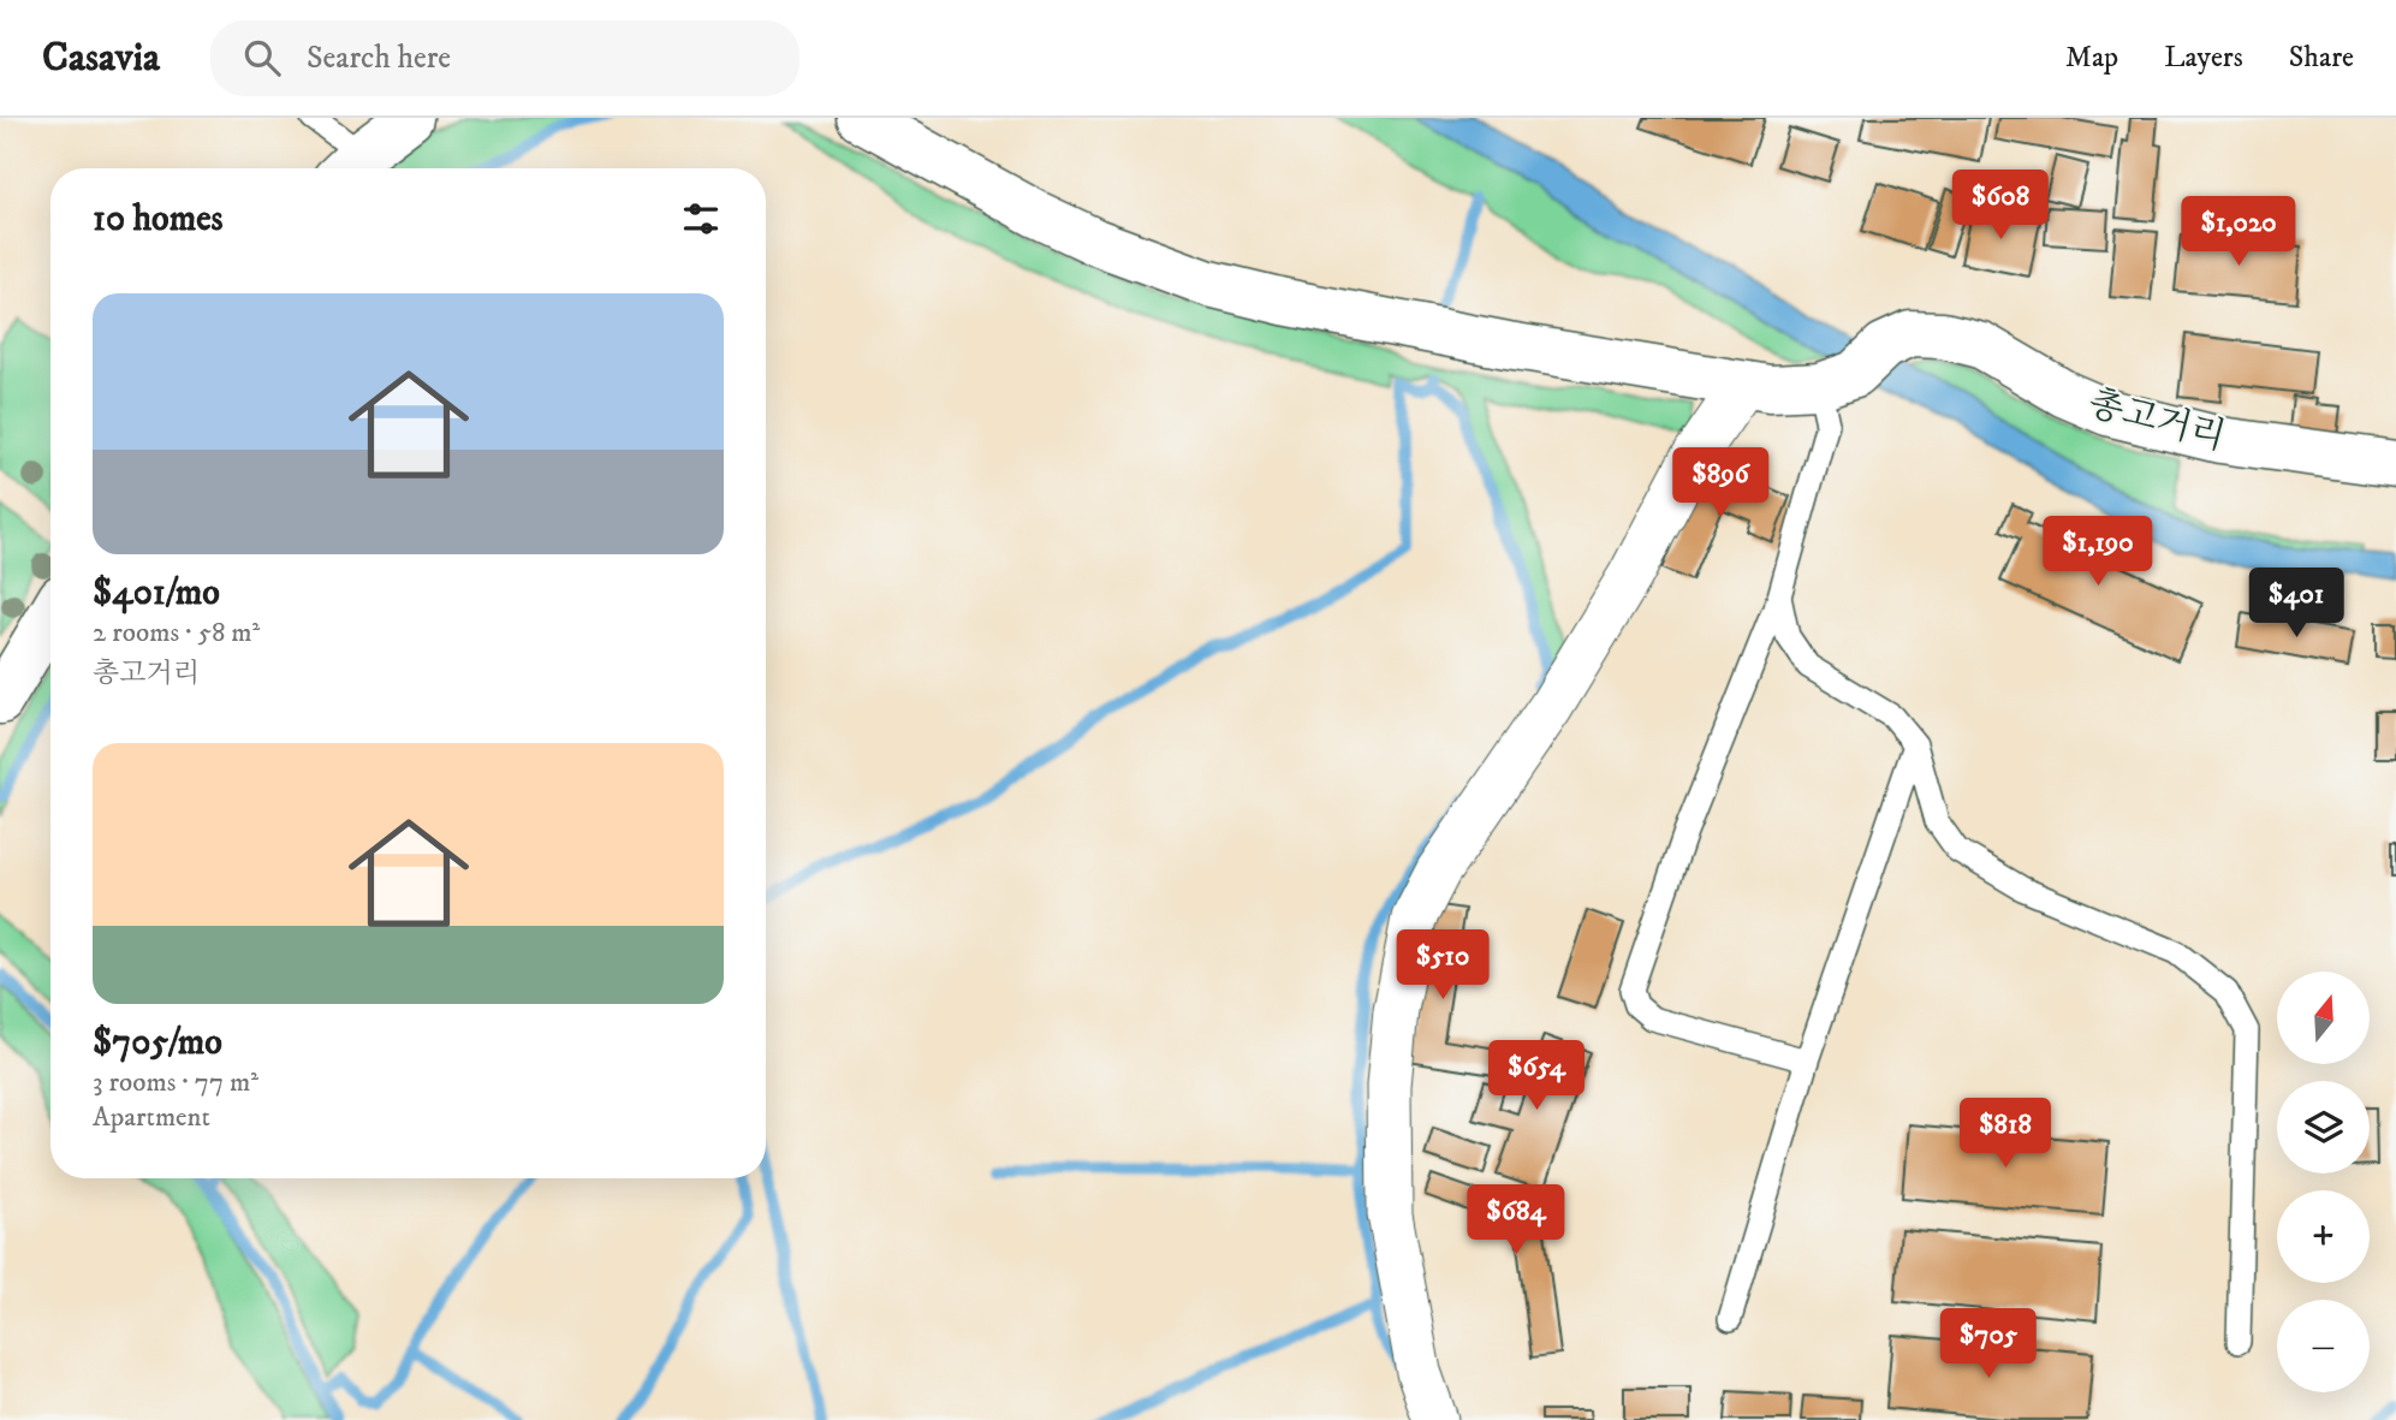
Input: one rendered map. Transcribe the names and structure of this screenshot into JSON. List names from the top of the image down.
{
  "streets": {
    "street": ["총고거리"]
  },
  "north": "top",
  "page": {
    "header": "Casavia",
    "search": "Search here",
    "nav": ["Map", "Layers", "Share"],
    "heading": "10 homes",
    "price": [
      "$608",
      "$1,020",
      "$896",
      "$1,190",
      "$401",
      "$510",
      "$654",
      "$818",
      "$684",
      "$705"
    ],
    "list": [
      {
        "name": "$401/mo",
        "note": "2 rooms · 58 m² · 총고거리"
      },
      {
        "name": "$705/mo",
        "note": "3 rooms · 77 m² · Apartment"
      }
    ],
    "map_buttons": ["+", "−"]
  }
}
